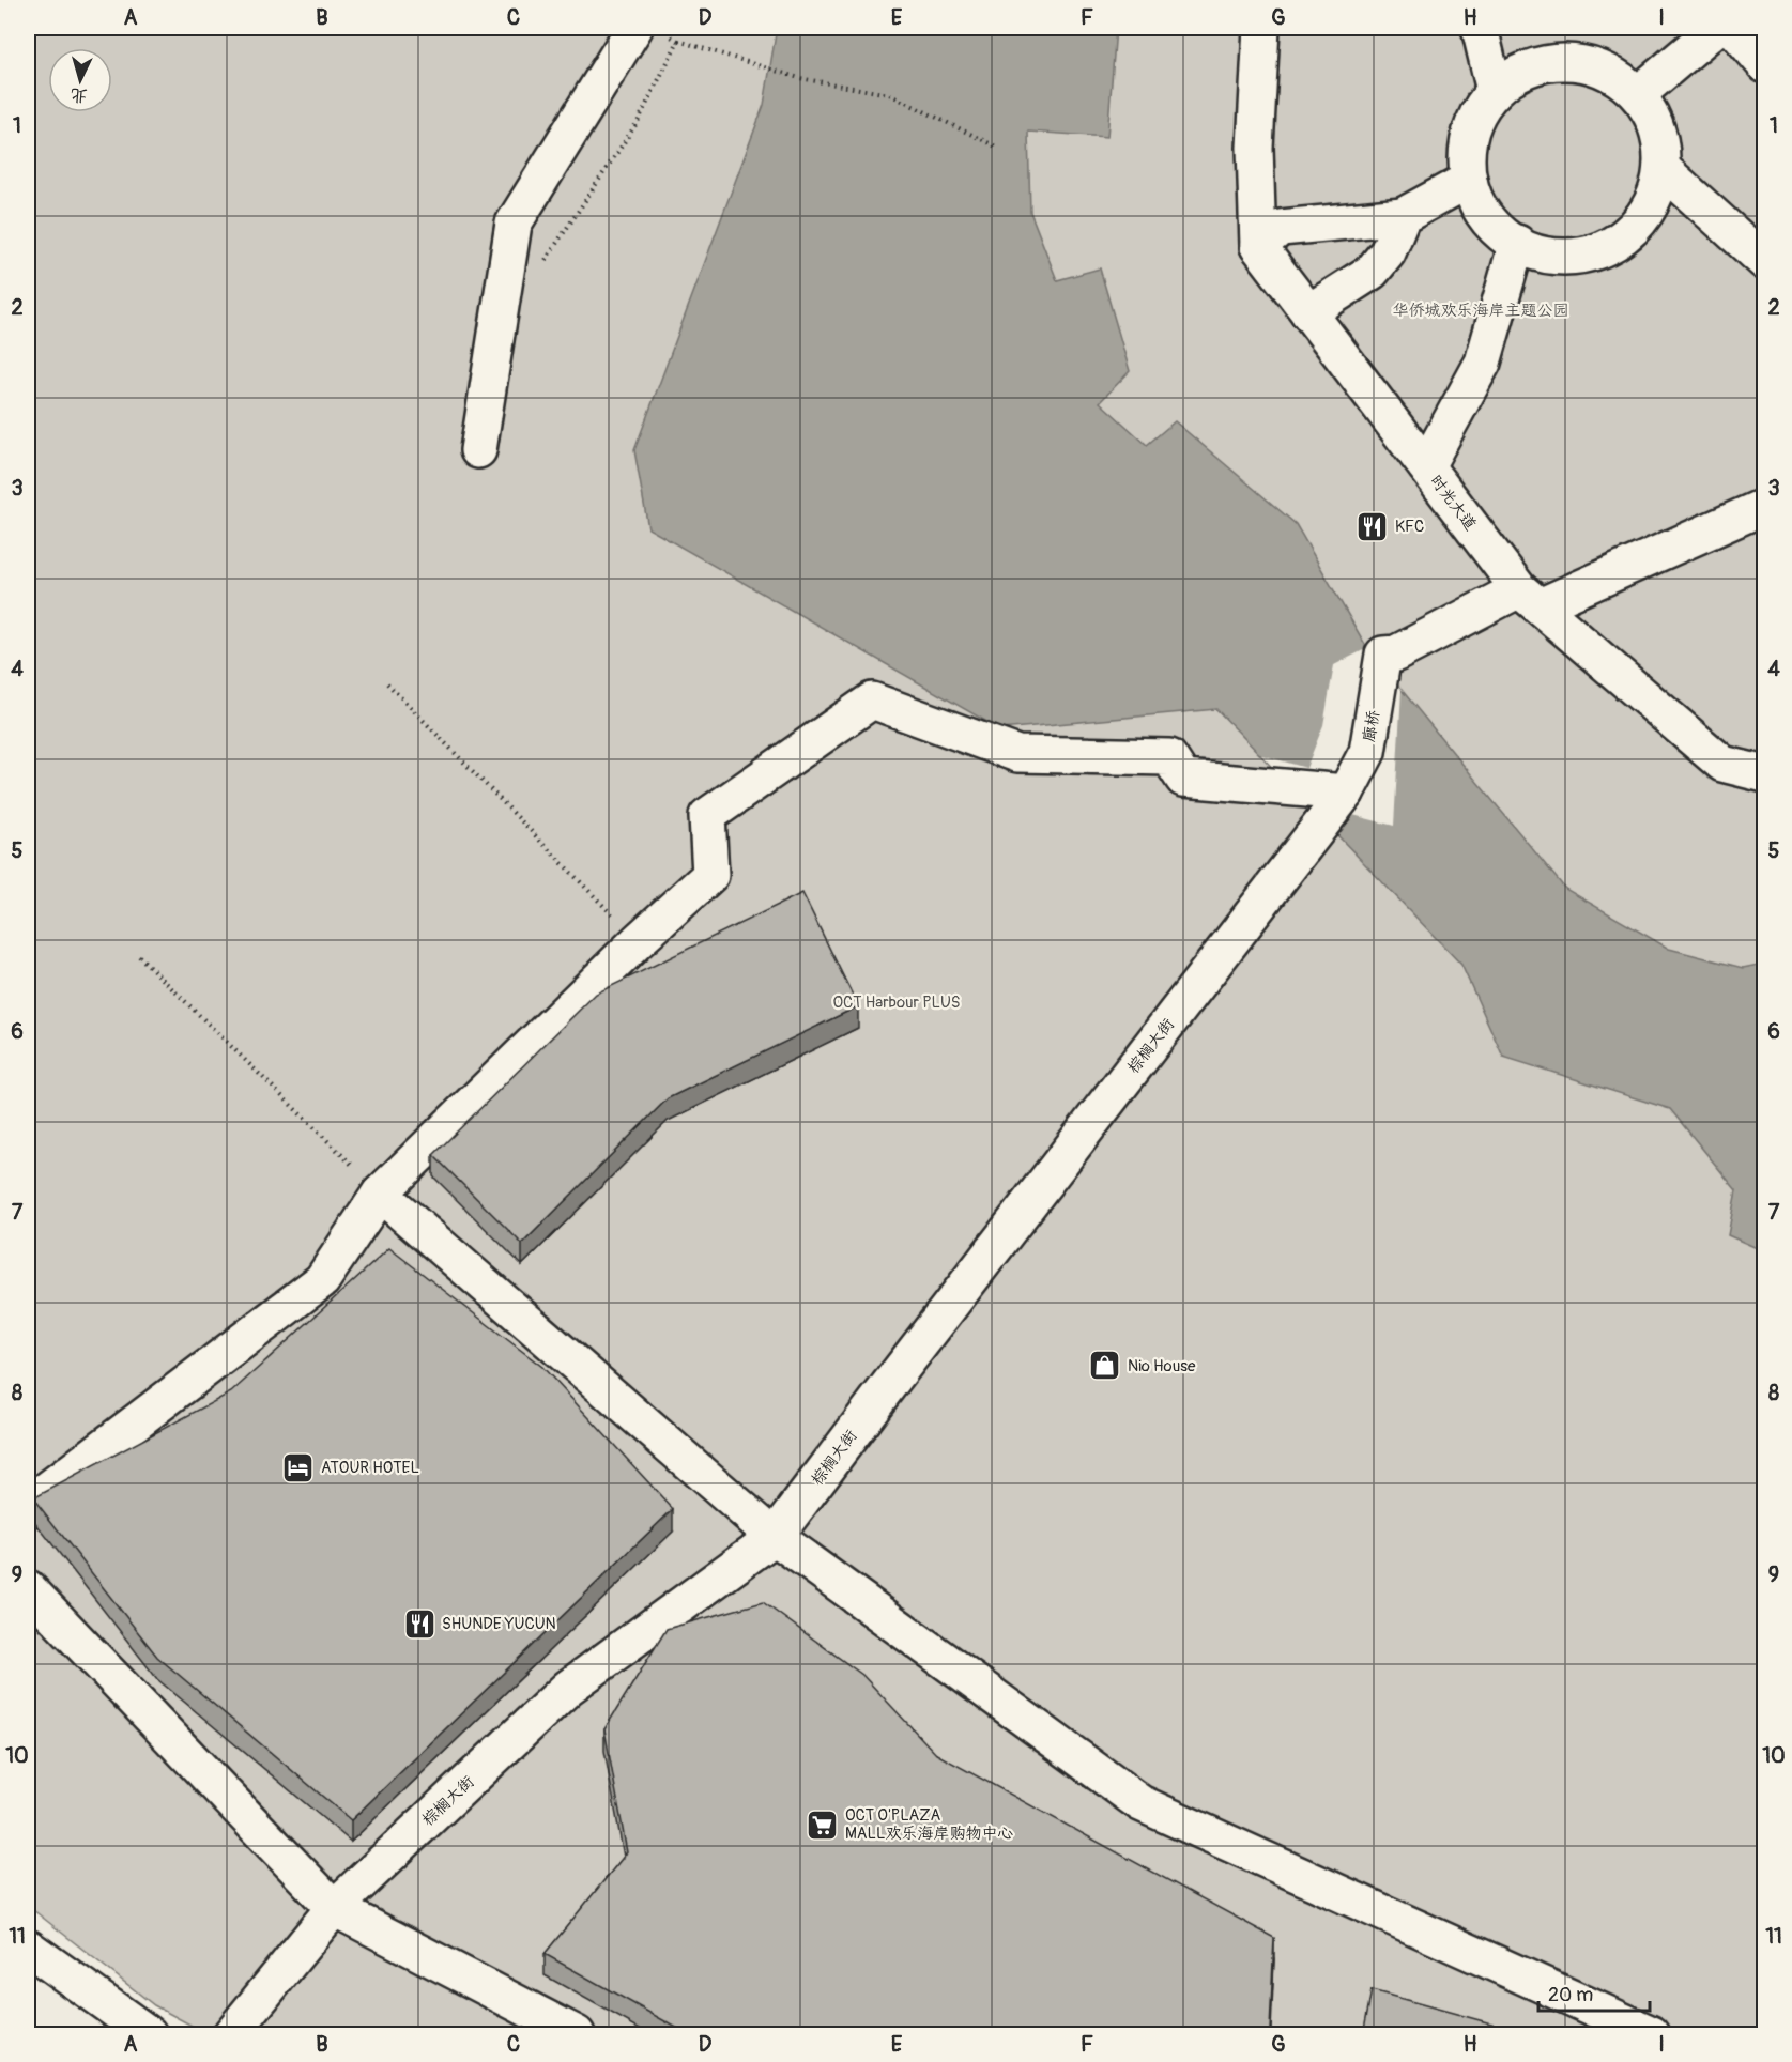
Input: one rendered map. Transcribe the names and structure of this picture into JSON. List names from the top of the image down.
{
  "streets": {
    "street": ["时光大道", "廊桥", "棕榈大街"]
  },
  "crossings": [
    ["时光大道", "廊桥"],
    ["廊桥", "棕榈大街"]
  ],
  "parks": ["华侨城欢乐海岸主题公园", "OCT Harbour PLUS"],
  "places": {
    "restaurant": ["KFC", "SHUNDE YUCUN"],
    "shop": ["Nio House"],
    "hotel": ["ATOUR HOTEL"],
    "supermarket": ["OCT O'PLAZA MALL欢乐海岸购物中心"]
  },
  "scale_bar": "20 m",
  "north": "bottom",
  "grid": {
    "columns": [
      "A",
      "B",
      "C",
      "D",
      "E",
      "F",
      "G",
      "H",
      "I"
    ],
    "rows": [
      "1",
      "2",
      "3",
      "4",
      "5",
      "6",
      "7",
      "8",
      "9",
      "10",
      "11"
    ]
  }
}
